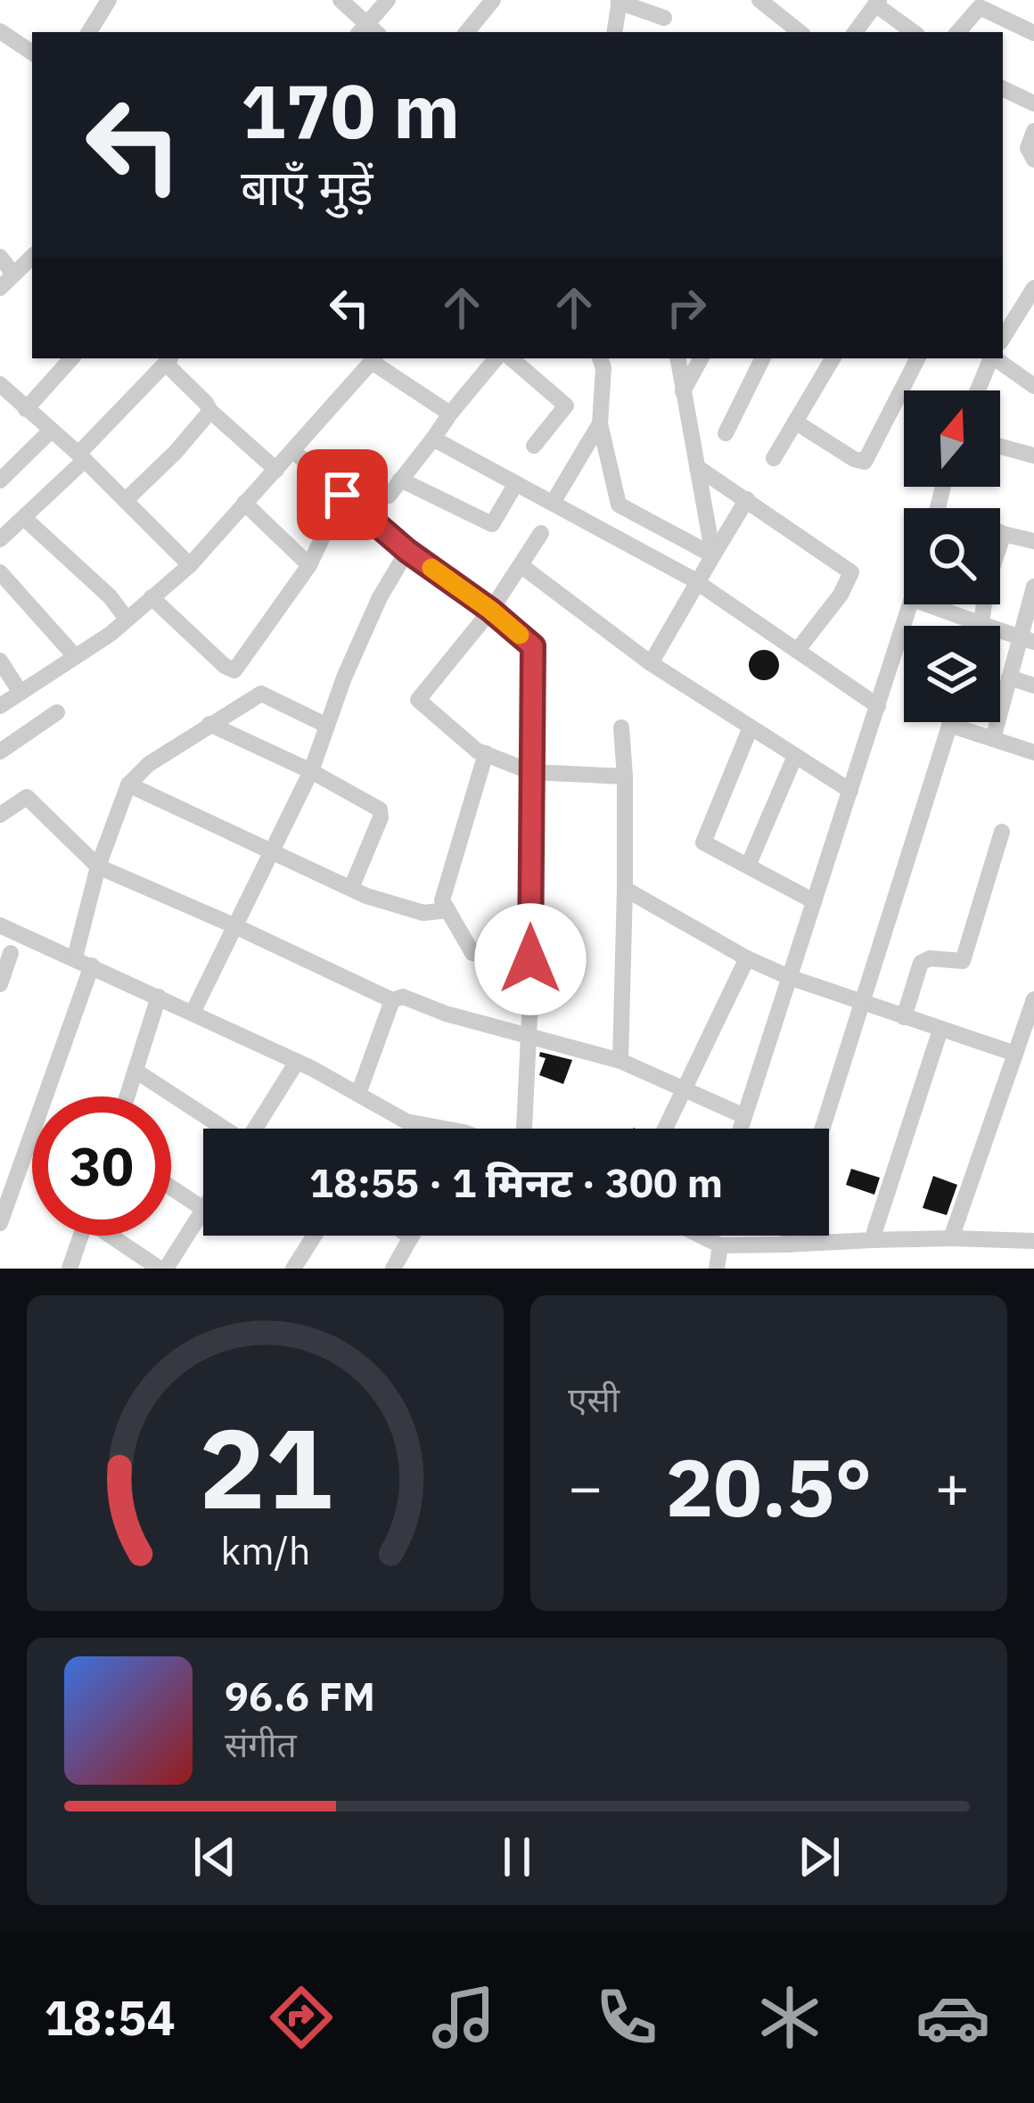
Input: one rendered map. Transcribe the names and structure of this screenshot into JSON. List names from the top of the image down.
{
  "north": "top",
  "page": {
    "turn": ["170 m", "बाएँ मुड़ें"],
    "limit": "30",
    "trip": "18:55 · 1 मिनट · 300 m",
    "tile": "एसी",
    "heat": ["−", "20.5°", "+"],
    "song": ["96.6 FM", "संगीत"],
    "tabs": "18:54",
    "gauge": ["21", "km/h"]
  }
}
